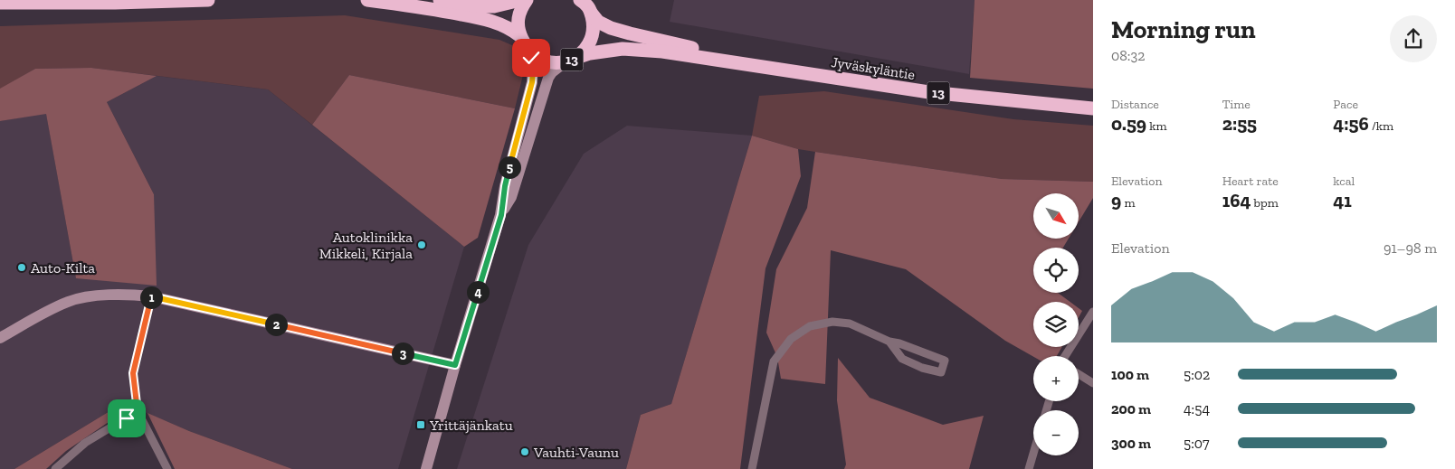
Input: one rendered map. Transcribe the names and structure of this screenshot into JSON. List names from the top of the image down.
{
  "streets": {
    "highway": ["13", "Jyväskyläntie"]
  },
  "crossings": [
    ["13", "Jyväskyläntie"]
  ],
  "places": {
    "other": ["Autoklinikka Mikkeli, Kirjala", "Auto-Kilta", "Vauhti-Vaunu"],
    "transit": ["Yrittäjänkatu"]
  },
  "north": "bottom right",
  "page": {
    "heading": ["Morning run", "08:32"],
    "stats": [
      ["Distance", "0.59 km"],
      ["Time", "2:55"],
      ["Pace", "4:56 /km"],
      ["Elevation", "9 m"],
      ["Heart rate", "164 bpm"],
      ["kcal", "41"]
    ],
    "pins": [
      "5",
      "4",
      "1",
      "2",
      "3"
    ],
    "map_buttons": ["+", "−"],
    "chart": ["Elevation", "91–98 m"],
    "list": [
      {
        "name": "100 m",
        "note": "5:02"
      },
      {
        "name": "200 m",
        "note": "4:54"
      },
      {
        "name": "300 m",
        "note": "5:07"
      }
    ]
  }
}
